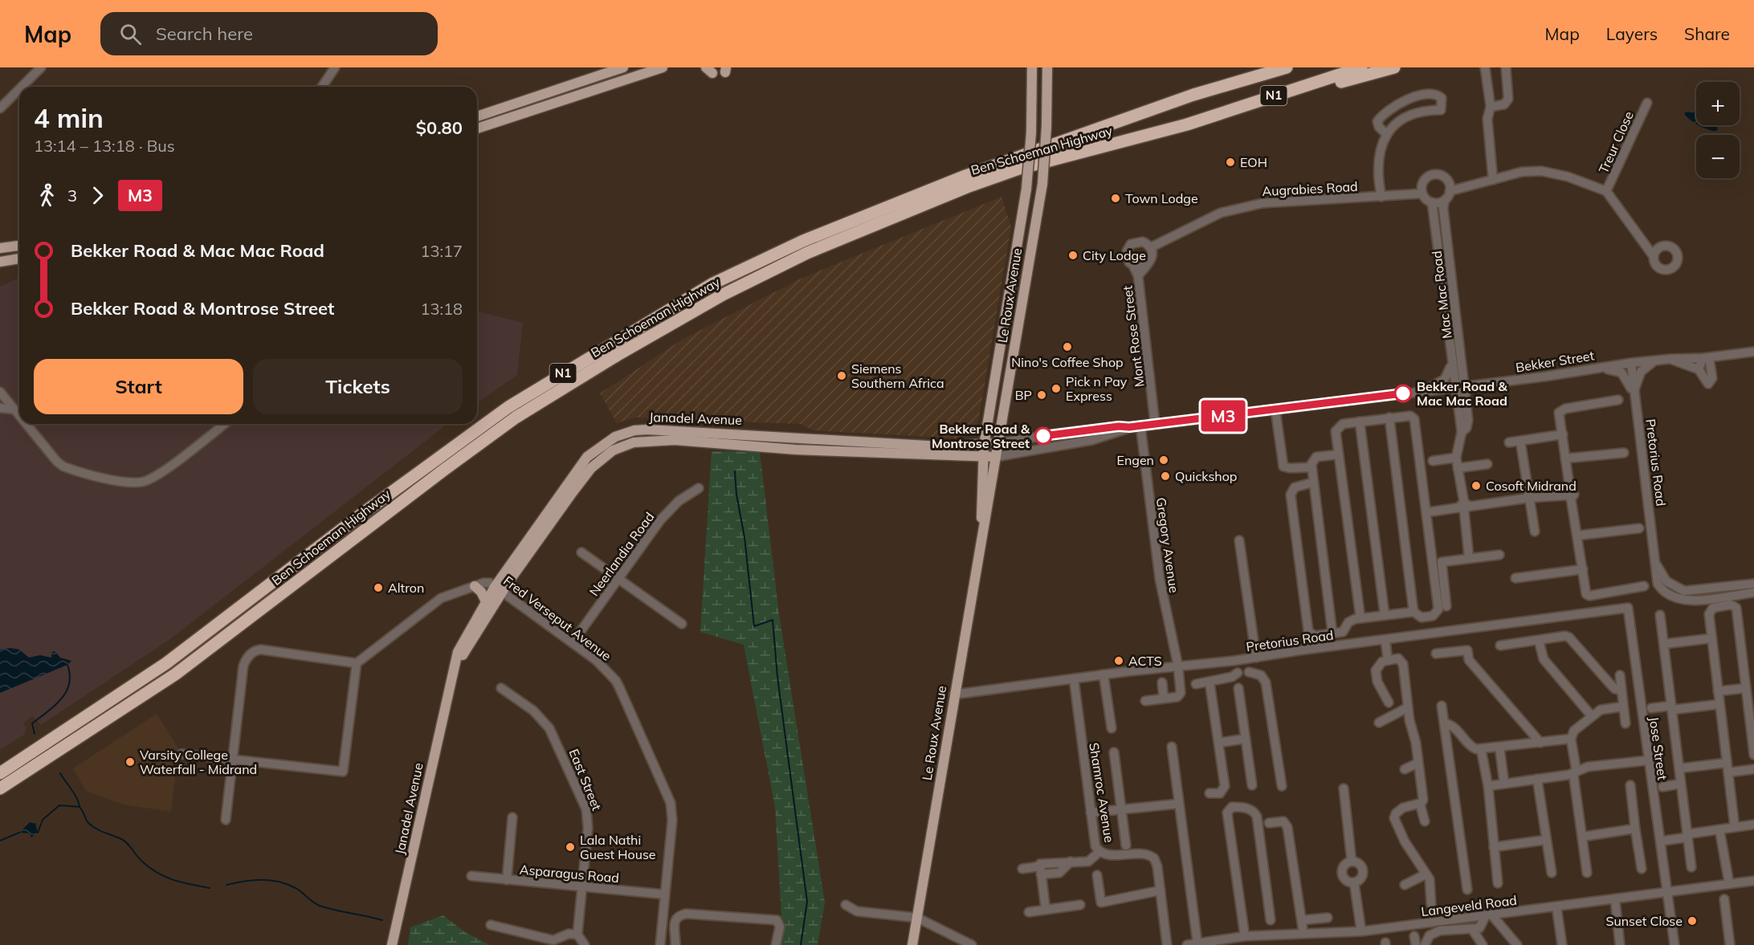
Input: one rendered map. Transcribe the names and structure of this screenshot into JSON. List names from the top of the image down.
{
  "streets": {
    "highway": ["N1", "Ben Schoeman Highway"],
    "main road": ["Le Roux Avenue", "Janadel Avenue"],
    "street": [
      "Treur Close",
      "Augrabies Road",
      "Mac Mac Road",
      "Mont Rose Street",
      "Bekker Street",
      "Pretorius Road",
      "Gregory Avenue",
      "Neerlandia Road",
      "Fred Verseput Avenue",
      "Jose Street",
      "East Street",
      "Shamroc Avenue",
      "Asparagus Road",
      "Langeveld Road"
    ]
  },
  "crossings": [
    ["Augrabies Road", "Mac Mac Road"],
    ["Augrabies Road", "Mont Rose Street"],
    ["Mac Mac Road", "Bekker Street"],
    ["Le Roux Avenue", "Bekker Street"],
    ["Le Roux Avenue", "Janadel Avenue"],
    ["Le Roux Avenue", "Pretorius Road"],
    ["Mont Rose Street", "Bekker Street"],
    ["Bekker Street", "Janadel Avenue"],
    ["Bekker Street", "Pretorius Road"],
    ["Bekker Street", "Gregory Avenue"],
    ["Janadel Avenue", "Fred Verseput Avenue"],
    ["Pretorius Road", "Gregory Avenue"],
    ["Pretorius Road", "Jose Street"],
    ["Pretorius Road", "Shamroc Avenue"],
    ["Neerlandia Road", "Fred Verseput Avenue"],
    ["Fred Verseput Avenue", "Asparagus Road"],
    ["Jose Street", "Langeveld Road"],
    ["East Street", "Asparagus Road"]
  ],
  "places": [
    "EOH",
    "Town Lodge",
    "City Lodge",
    "Nino's Coffee Shop",
    "Siemens Southern Africa",
    "Pick n Pay Express",
    "Bekker Road & Mac Mac Road",
    "BP",
    "Bekker Road & Montrose Street",
    "Engen",
    "Quickshop",
    "Cosoft Midrand",
    "Altron",
    "ACTS",
    "Varsity College Waterfall - Midrand",
    "Lala Nathi Guest House",
    "Sunset Close"
  ],
  "lines": ["bus line M3"],
  "page": {
    "header": "Map",
    "search": "Search here",
    "nav": ["Map", "Layers", "Share"],
    "on_map": "M3",
    "map_buttons": ["+", "−"],
    "heading": ["4 min", "13:14 – 13:18 · Bus", "$0.80"],
    "legs": ["3", "M3"],
    "list": [
      {
        "name": "Bekker Road & Mac Mac Road",
        "value": "13:17"
      },
      {
        "name": "Bekker Road & Montrose Street",
        "value": "13:18"
      }
    ],
    "buttons": ["Start", "Tickets"]
  }
}
